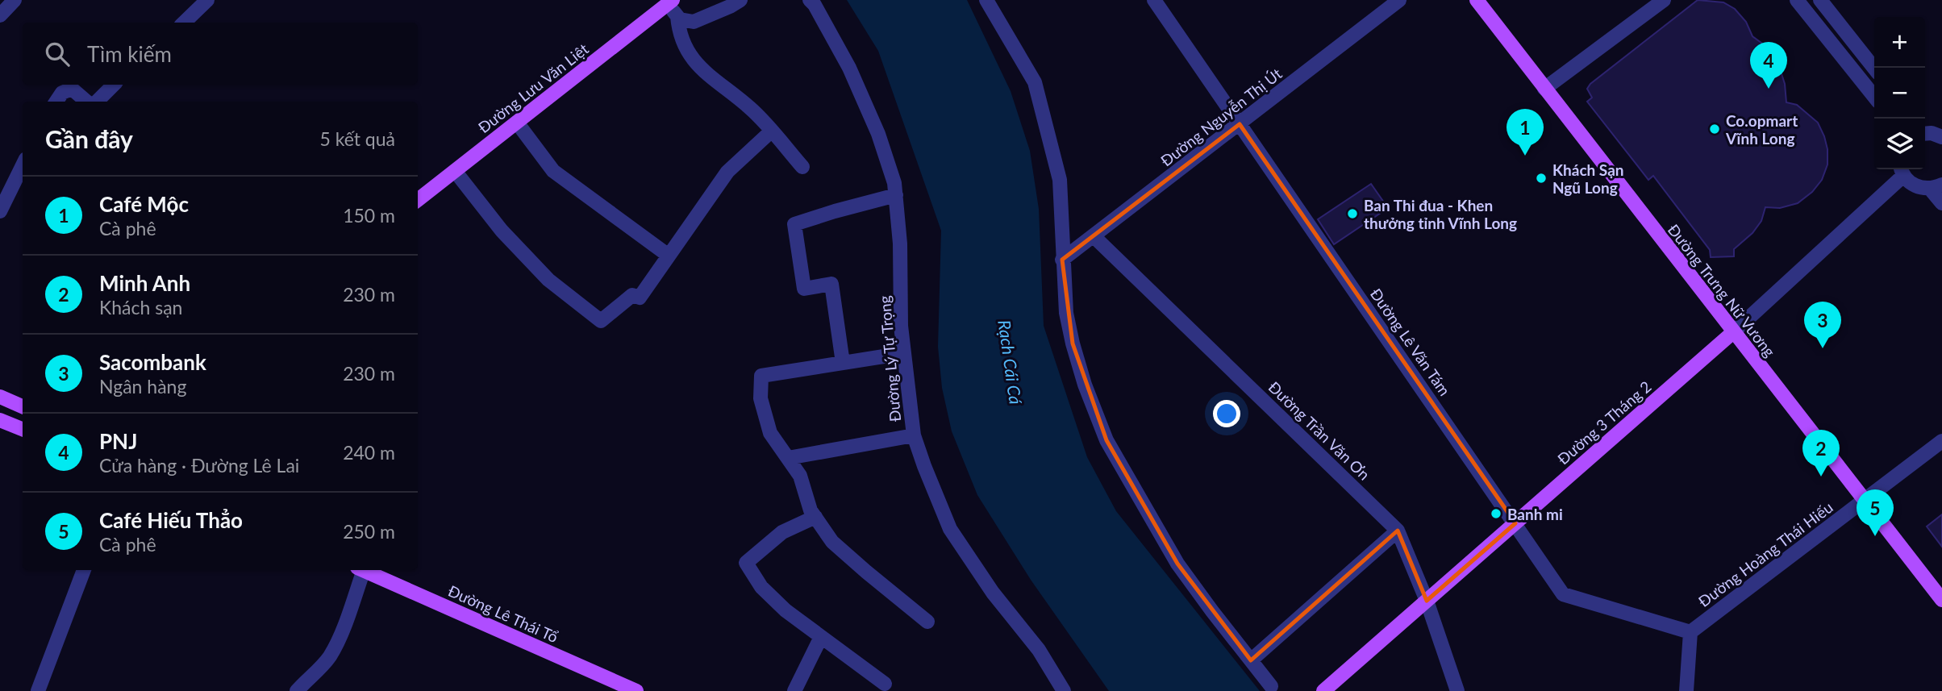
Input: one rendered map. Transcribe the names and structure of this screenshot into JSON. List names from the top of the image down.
{
  "streets": {
    "main road": [
      "Đường Lưu Văn Liệt",
      "Đường Trưng Nữ Vương",
      "Đường 3 Tháng 2",
      "Đường Lê Thái Tổ"
    ],
    "street": [
      "Đường Nguyễn Thị Út",
      "Đường Lê Văn Tám",
      "Đường Lý Tự Trọng",
      "Đường Trần Văn Ơn",
      "Đường Hoàng Thái Hiếu"
    ]
  },
  "crossings": [
    ["Đường Nguyễn Thị Út", "Đường Lê Văn Tám"],
    ["Đường Nguyễn Thị Út", "Đường Trần Văn Ơn"],
    ["Đường Trưng Nữ Vương", "Đường 3 Tháng 2"],
    ["Đường Trưng Nữ Vương", "Đường Hoàng Thái Hiếu"],
    ["Đường Lê Văn Tám", "Đường 3 Tháng 2"],
    ["Đường Lê Văn Tám", "Đường Hoàng Thái Hiếu"],
    ["Đường 3 Tháng 2", "Đường Trần Văn Ơn"]
  ],
  "water": ["Rạch Cái Cá"],
  "places": [
    "Co.opmart Vĩnh Long",
    "Khách Sạn Ngũ Long",
    "Ban Thi đua - Khen thưởng tỉnh Vĩnh Long",
    "Banh mi"
  ],
  "page": {
    "map_buttons": ["+", "−"],
    "search": "Tìm kiếm",
    "pins": [
      "4",
      "1",
      "3",
      "2",
      "5"
    ],
    "heading": ["Gần đây", "5 kết quả"],
    "list": [
      {
        "mark": "1",
        "name": "Café Mộc",
        "note": "Cà phê",
        "value": "150 m"
      },
      {
        "mark": "2",
        "name": "Minh Anh",
        "note": "Khách sạn",
        "value": "230 m"
      },
      {
        "mark": "3",
        "name": "Sacombank",
        "note": "Ngân hàng",
        "value": "230 m"
      },
      {
        "mark": "4",
        "name": "PNJ",
        "note": "Cửa hàng · Đường Lê Lai",
        "value": "240 m"
      },
      {
        "mark": "5",
        "name": "Café Hiếu Thẳo",
        "note": "Cà phê",
        "value": "250 m"
      }
    ]
  }
}
